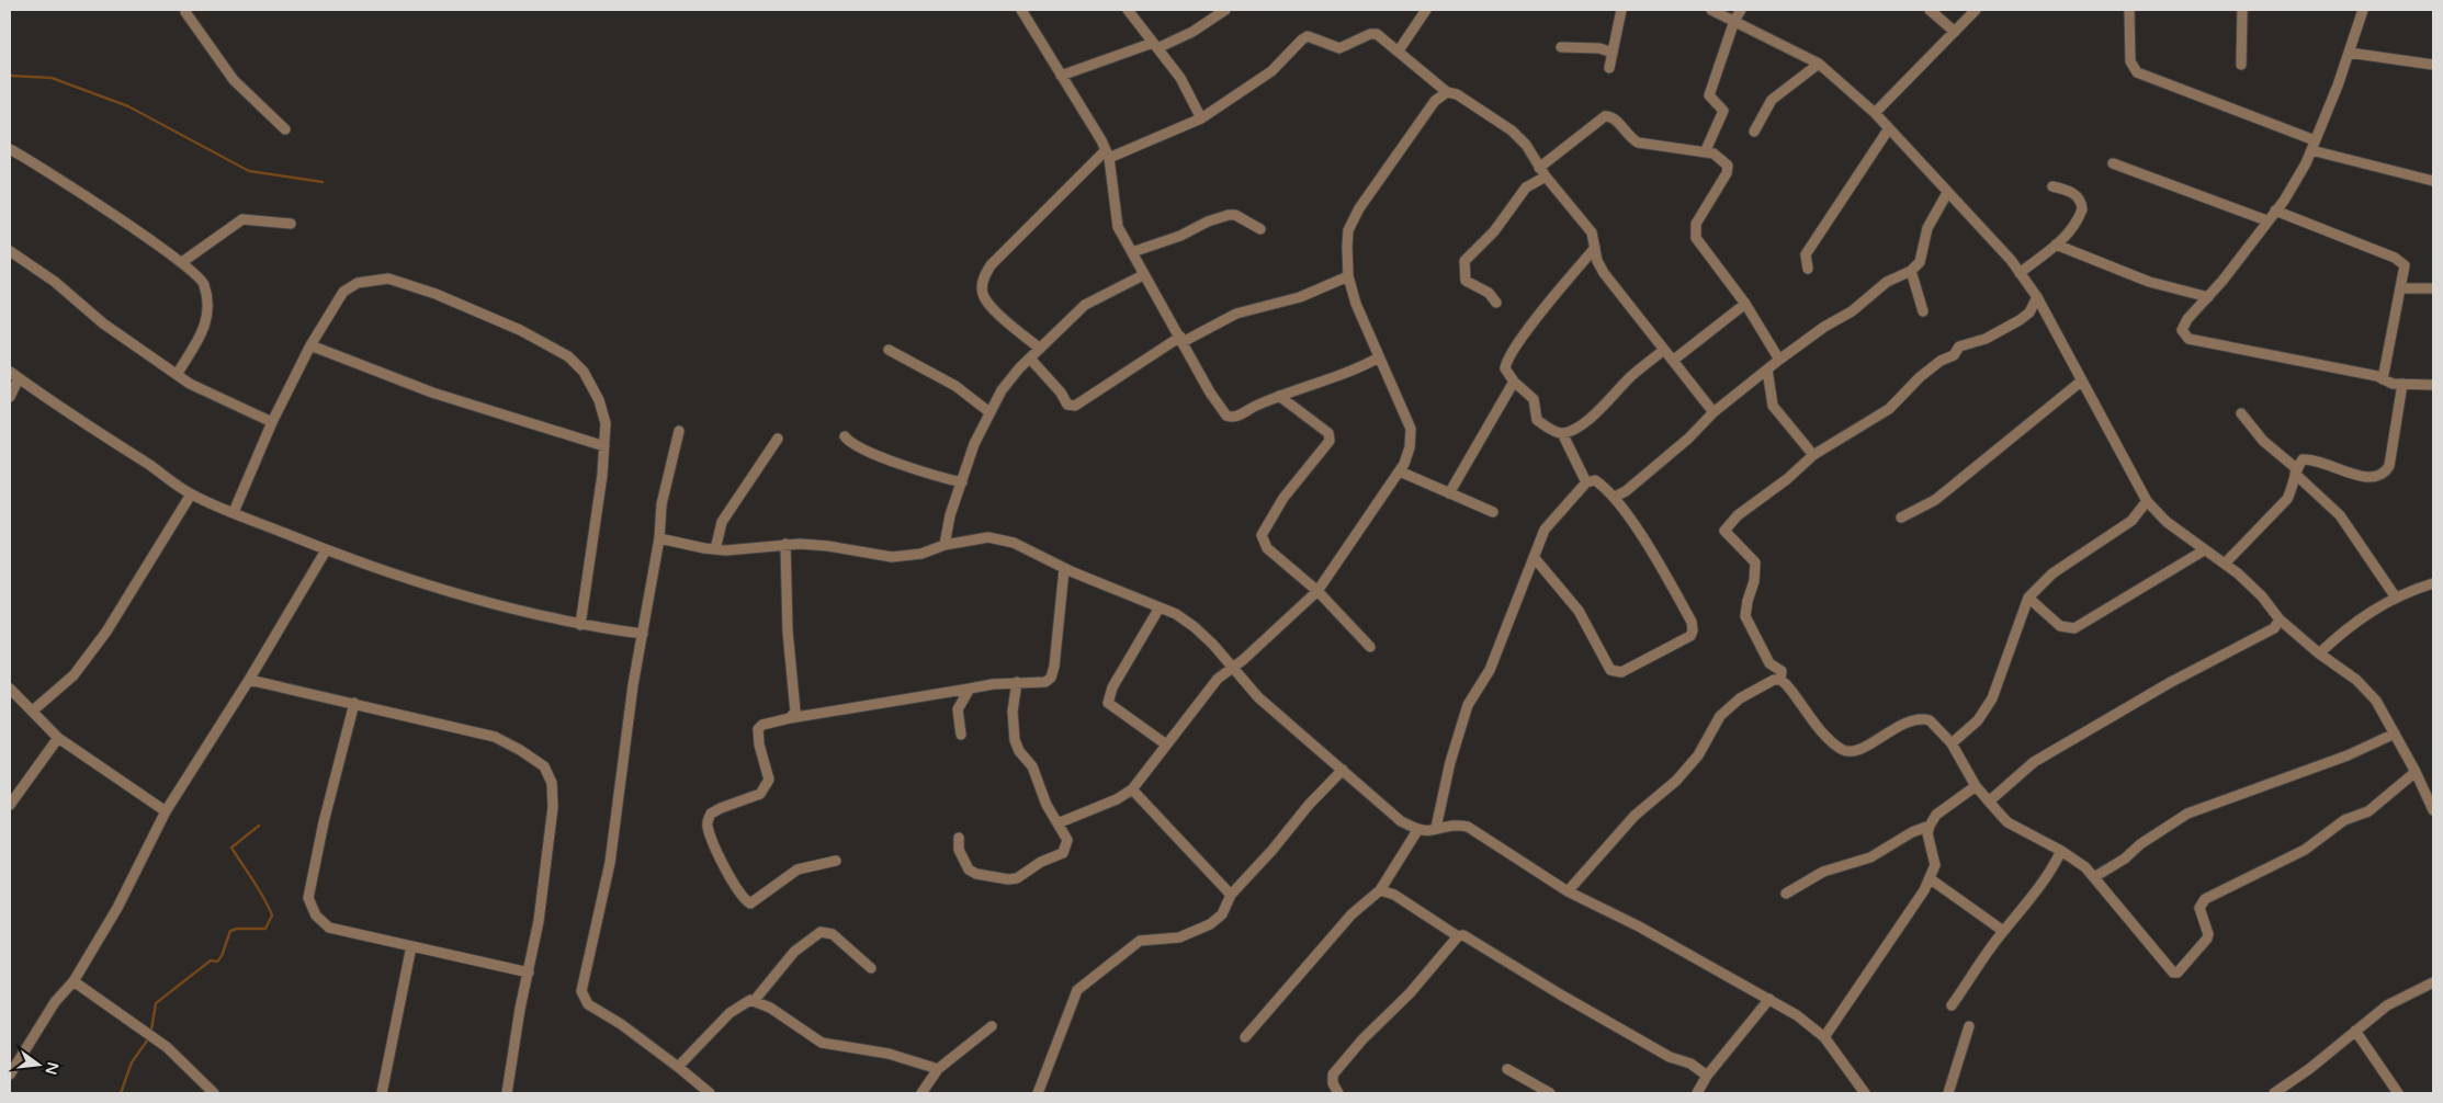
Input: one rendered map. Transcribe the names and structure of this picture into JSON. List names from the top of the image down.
{
  "north": "right"
}
